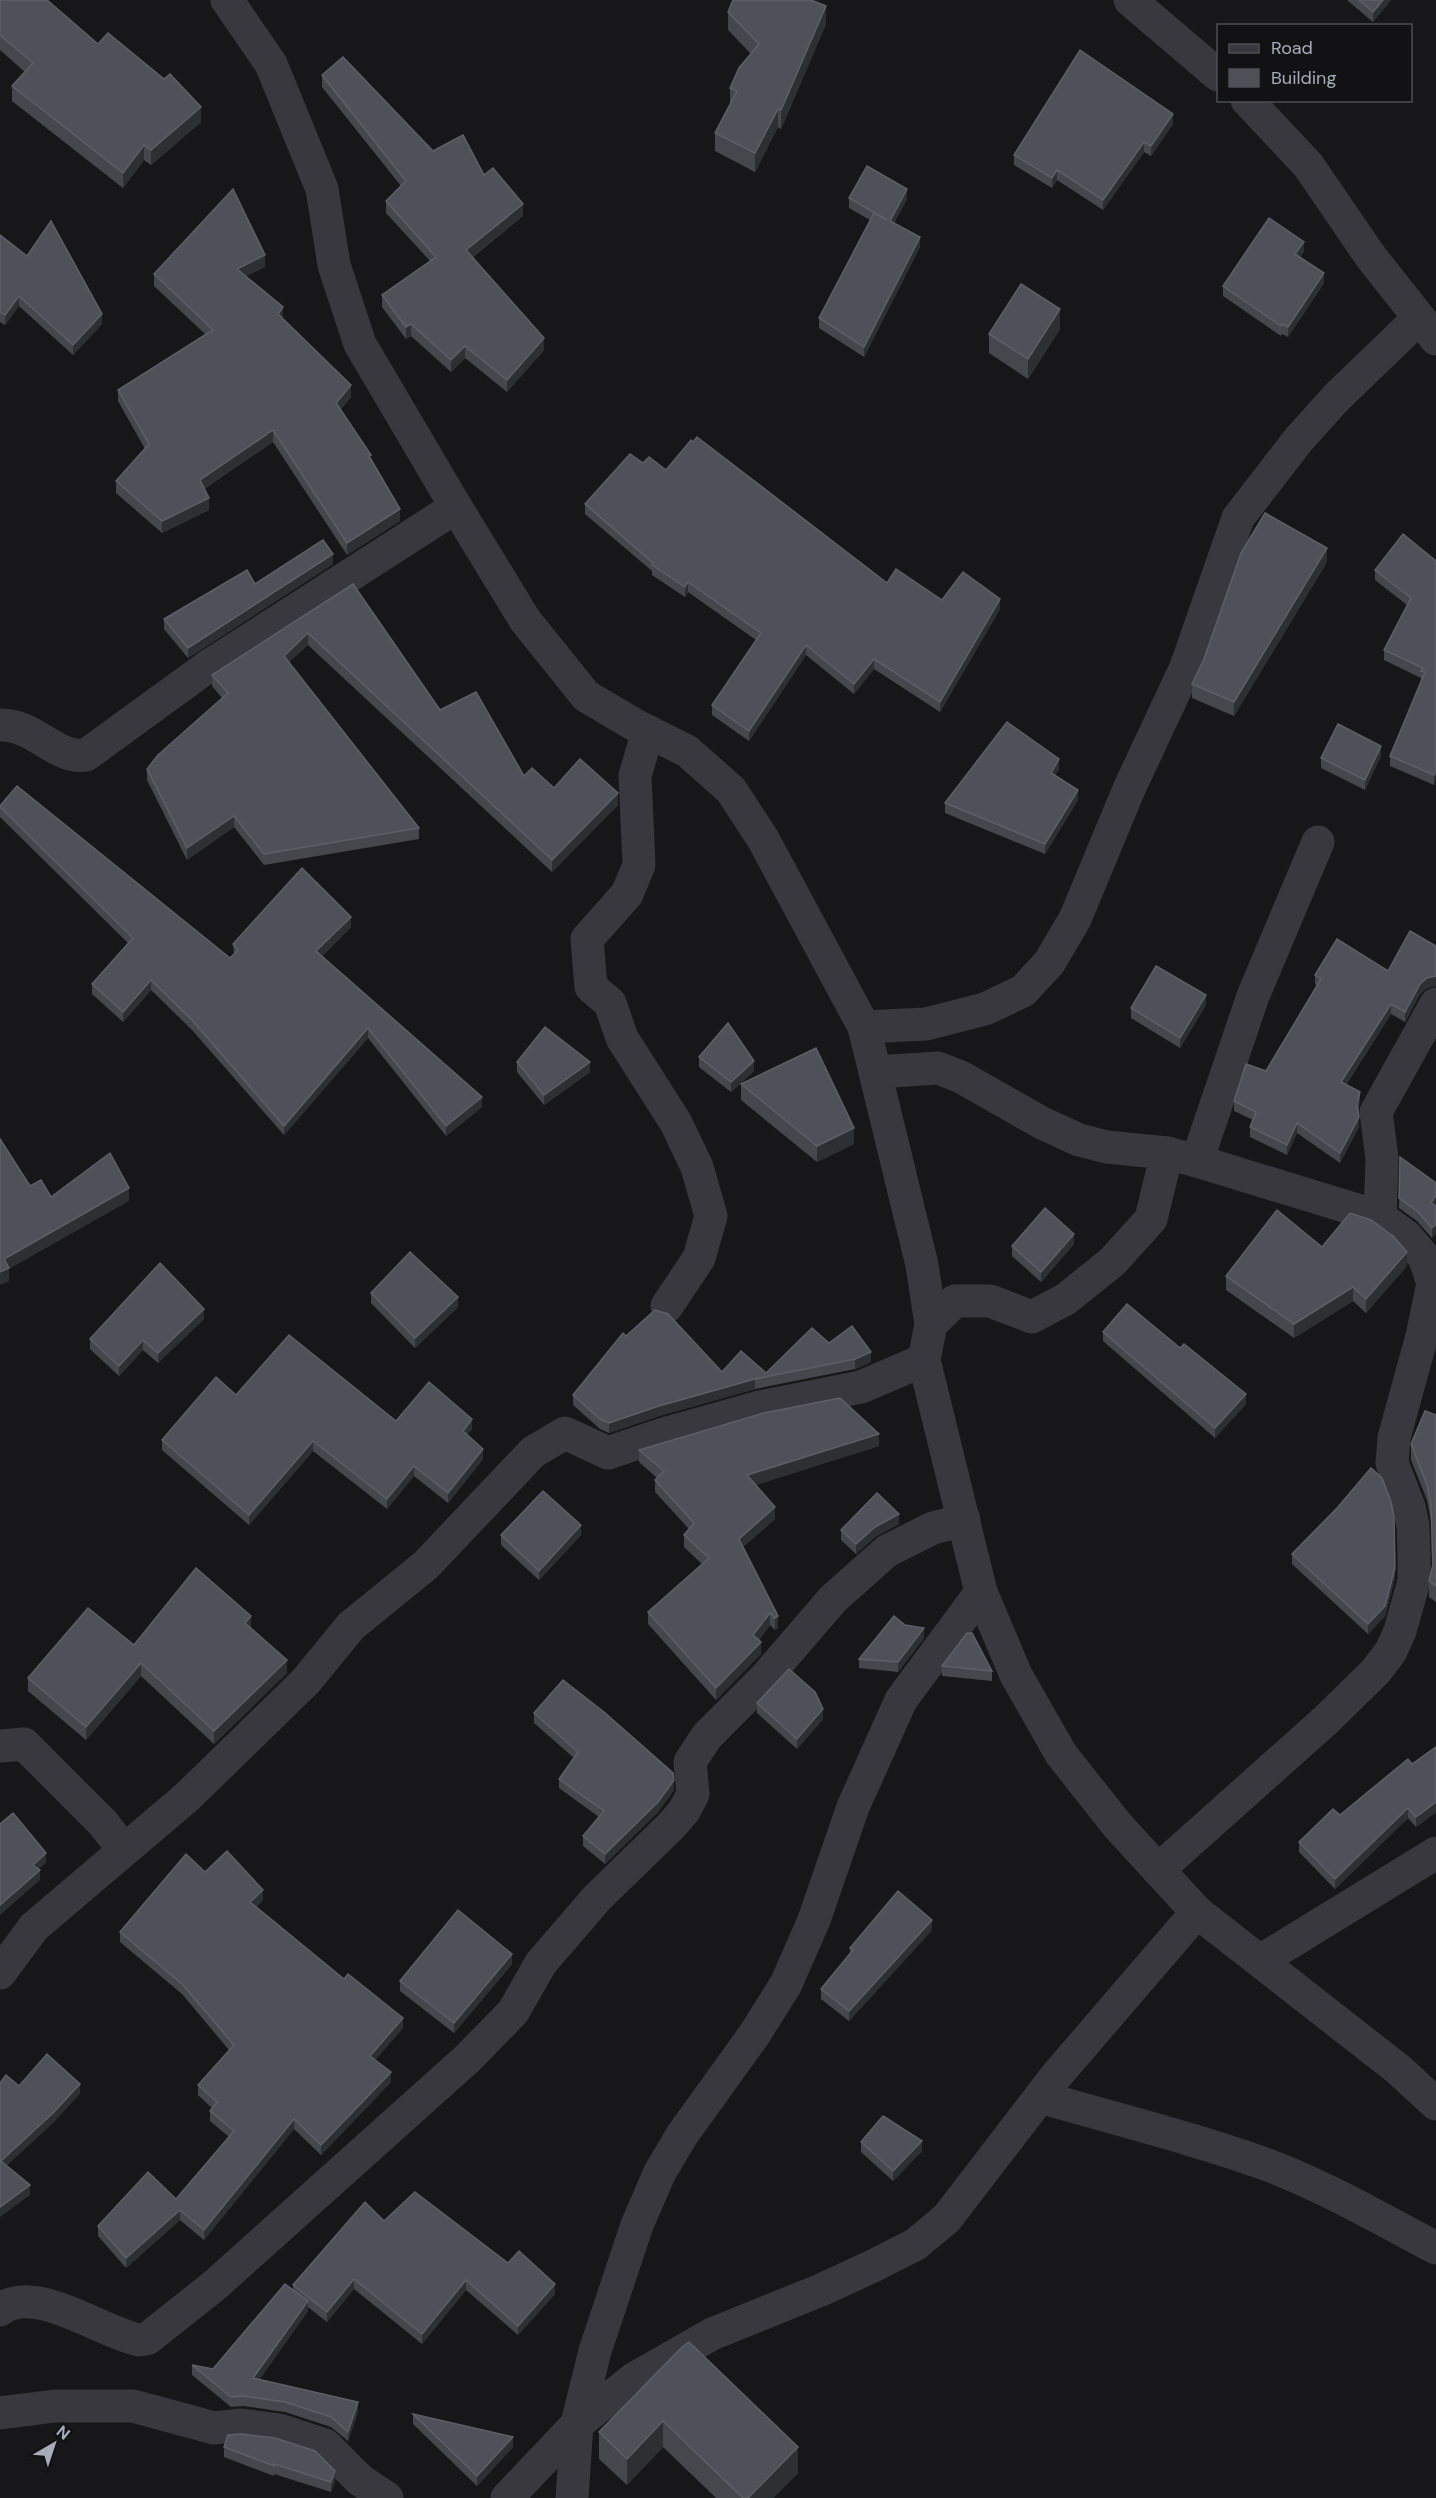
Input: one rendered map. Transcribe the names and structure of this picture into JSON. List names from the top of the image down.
{
  "legend": ["Road", "Building"],
  "north": "top right"
}
